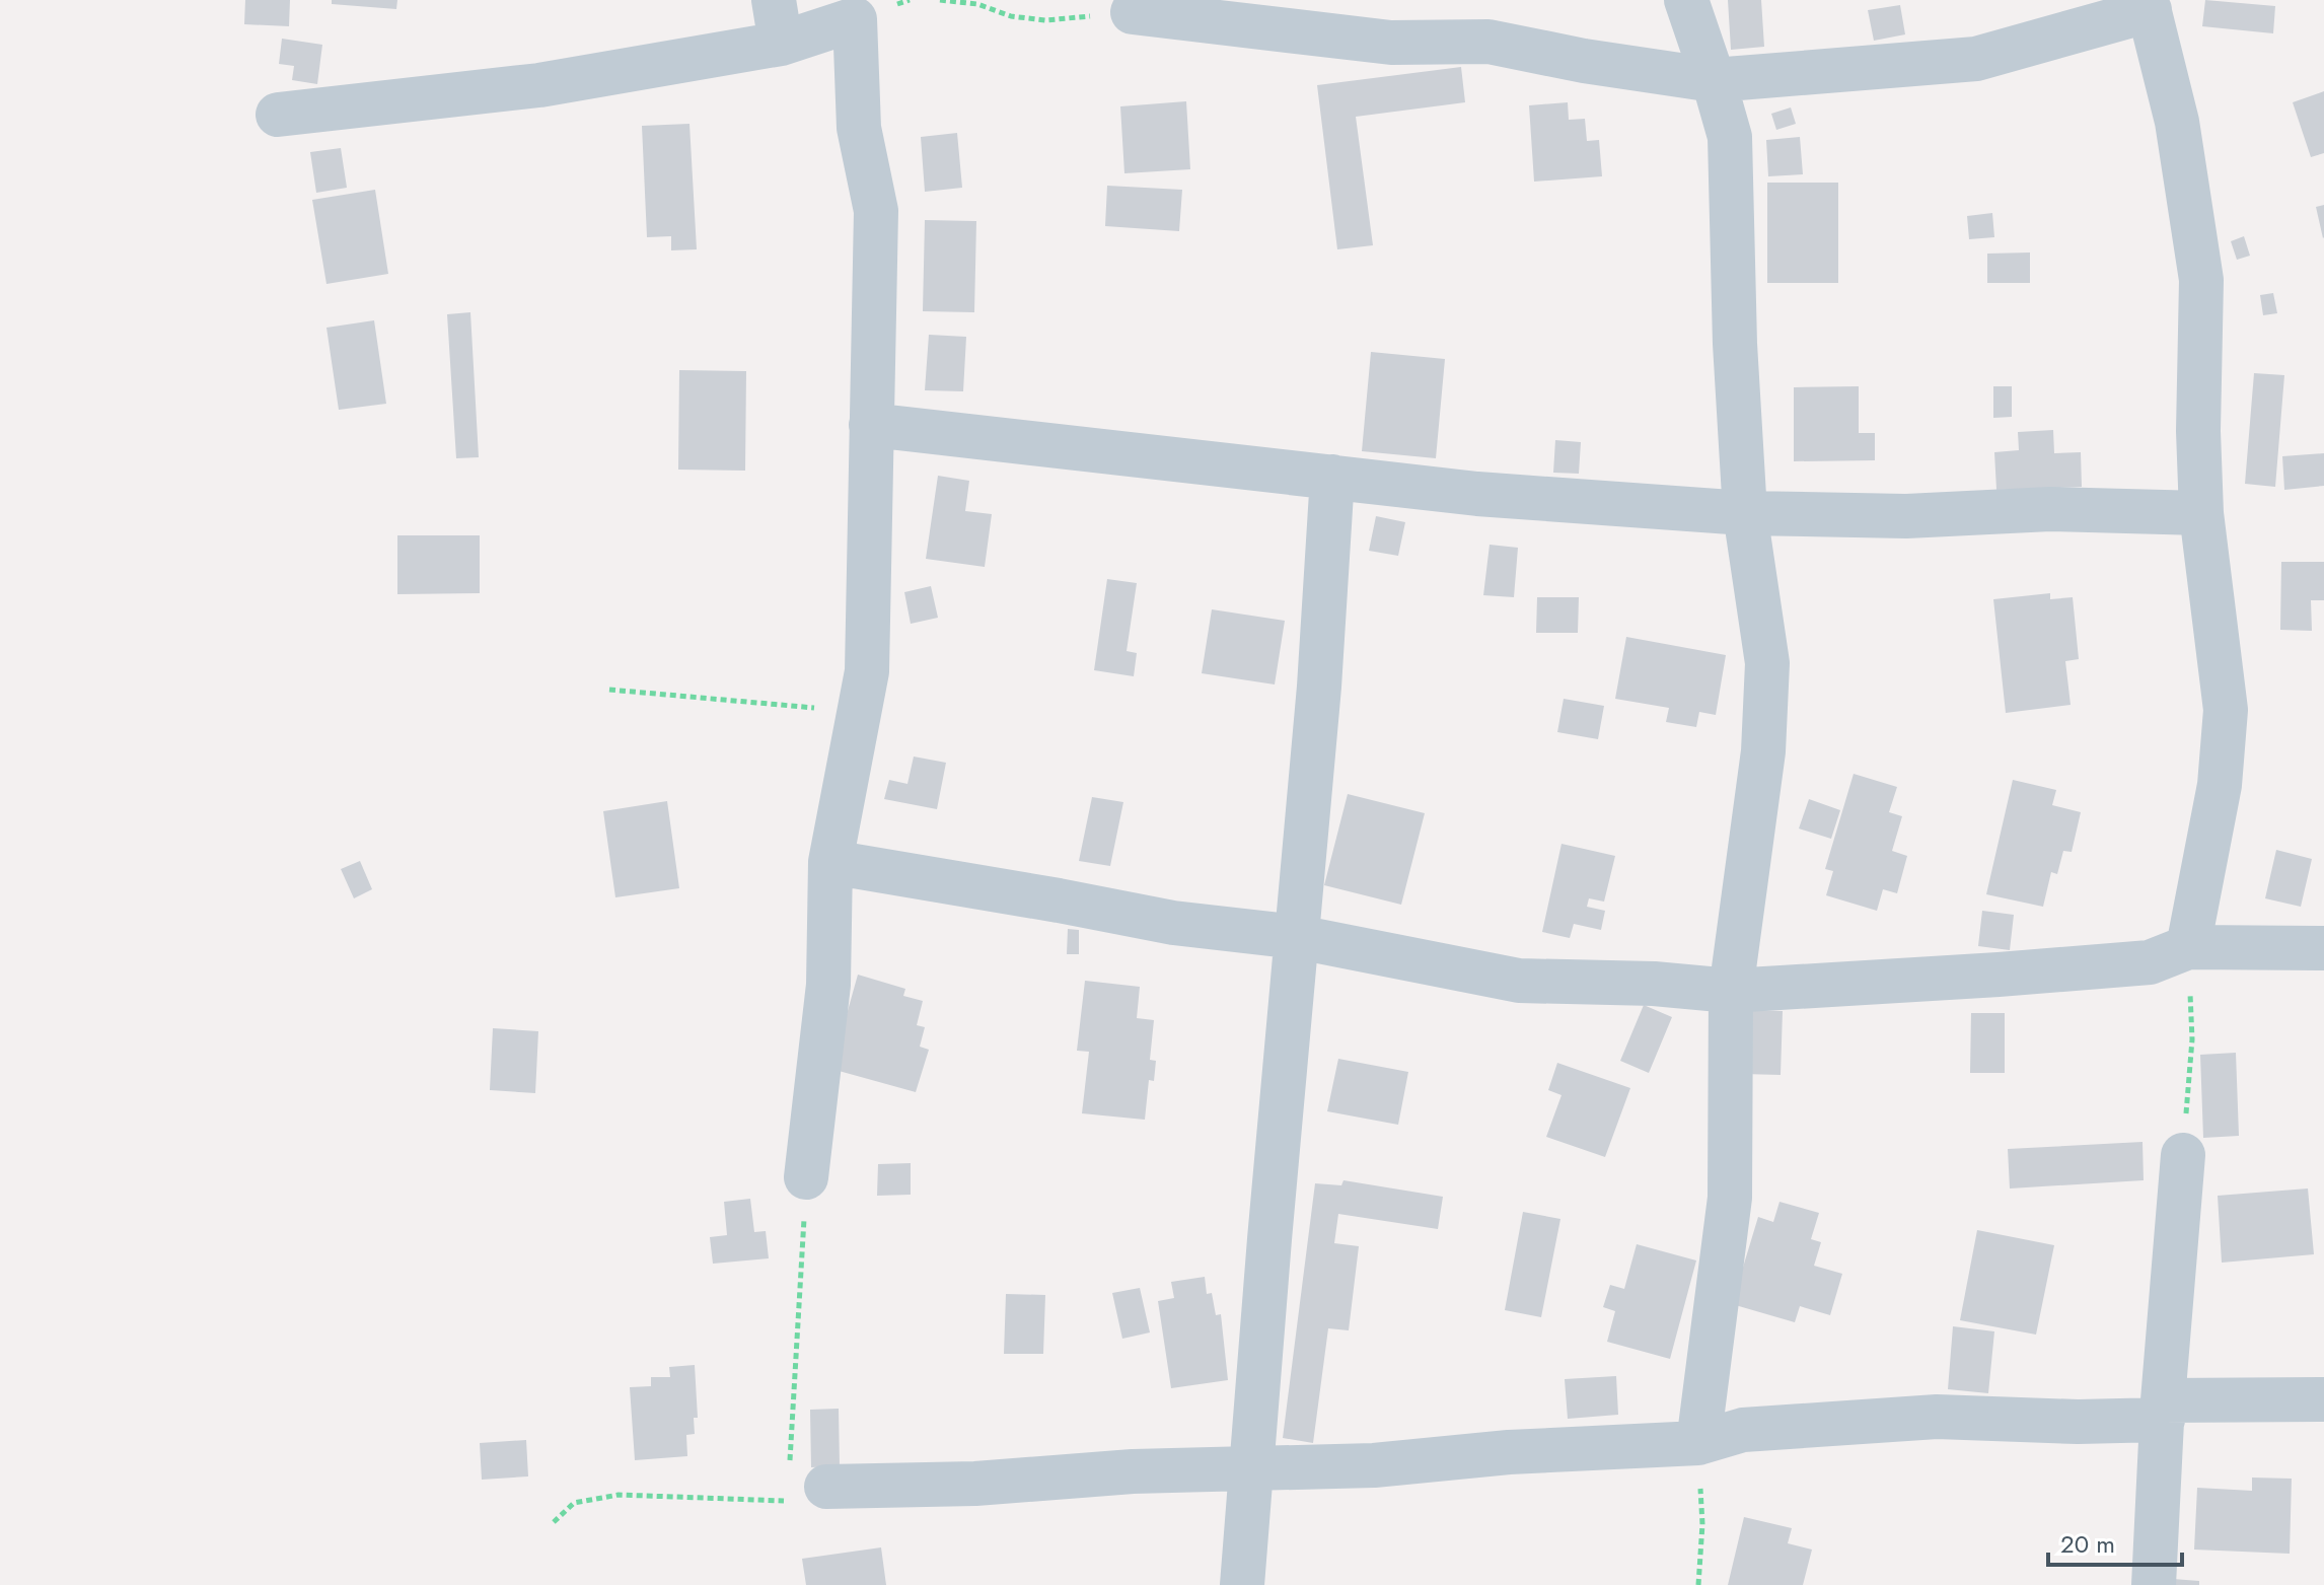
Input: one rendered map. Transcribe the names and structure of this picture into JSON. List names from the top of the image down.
{
  "scale_bar": "20 m"
}
